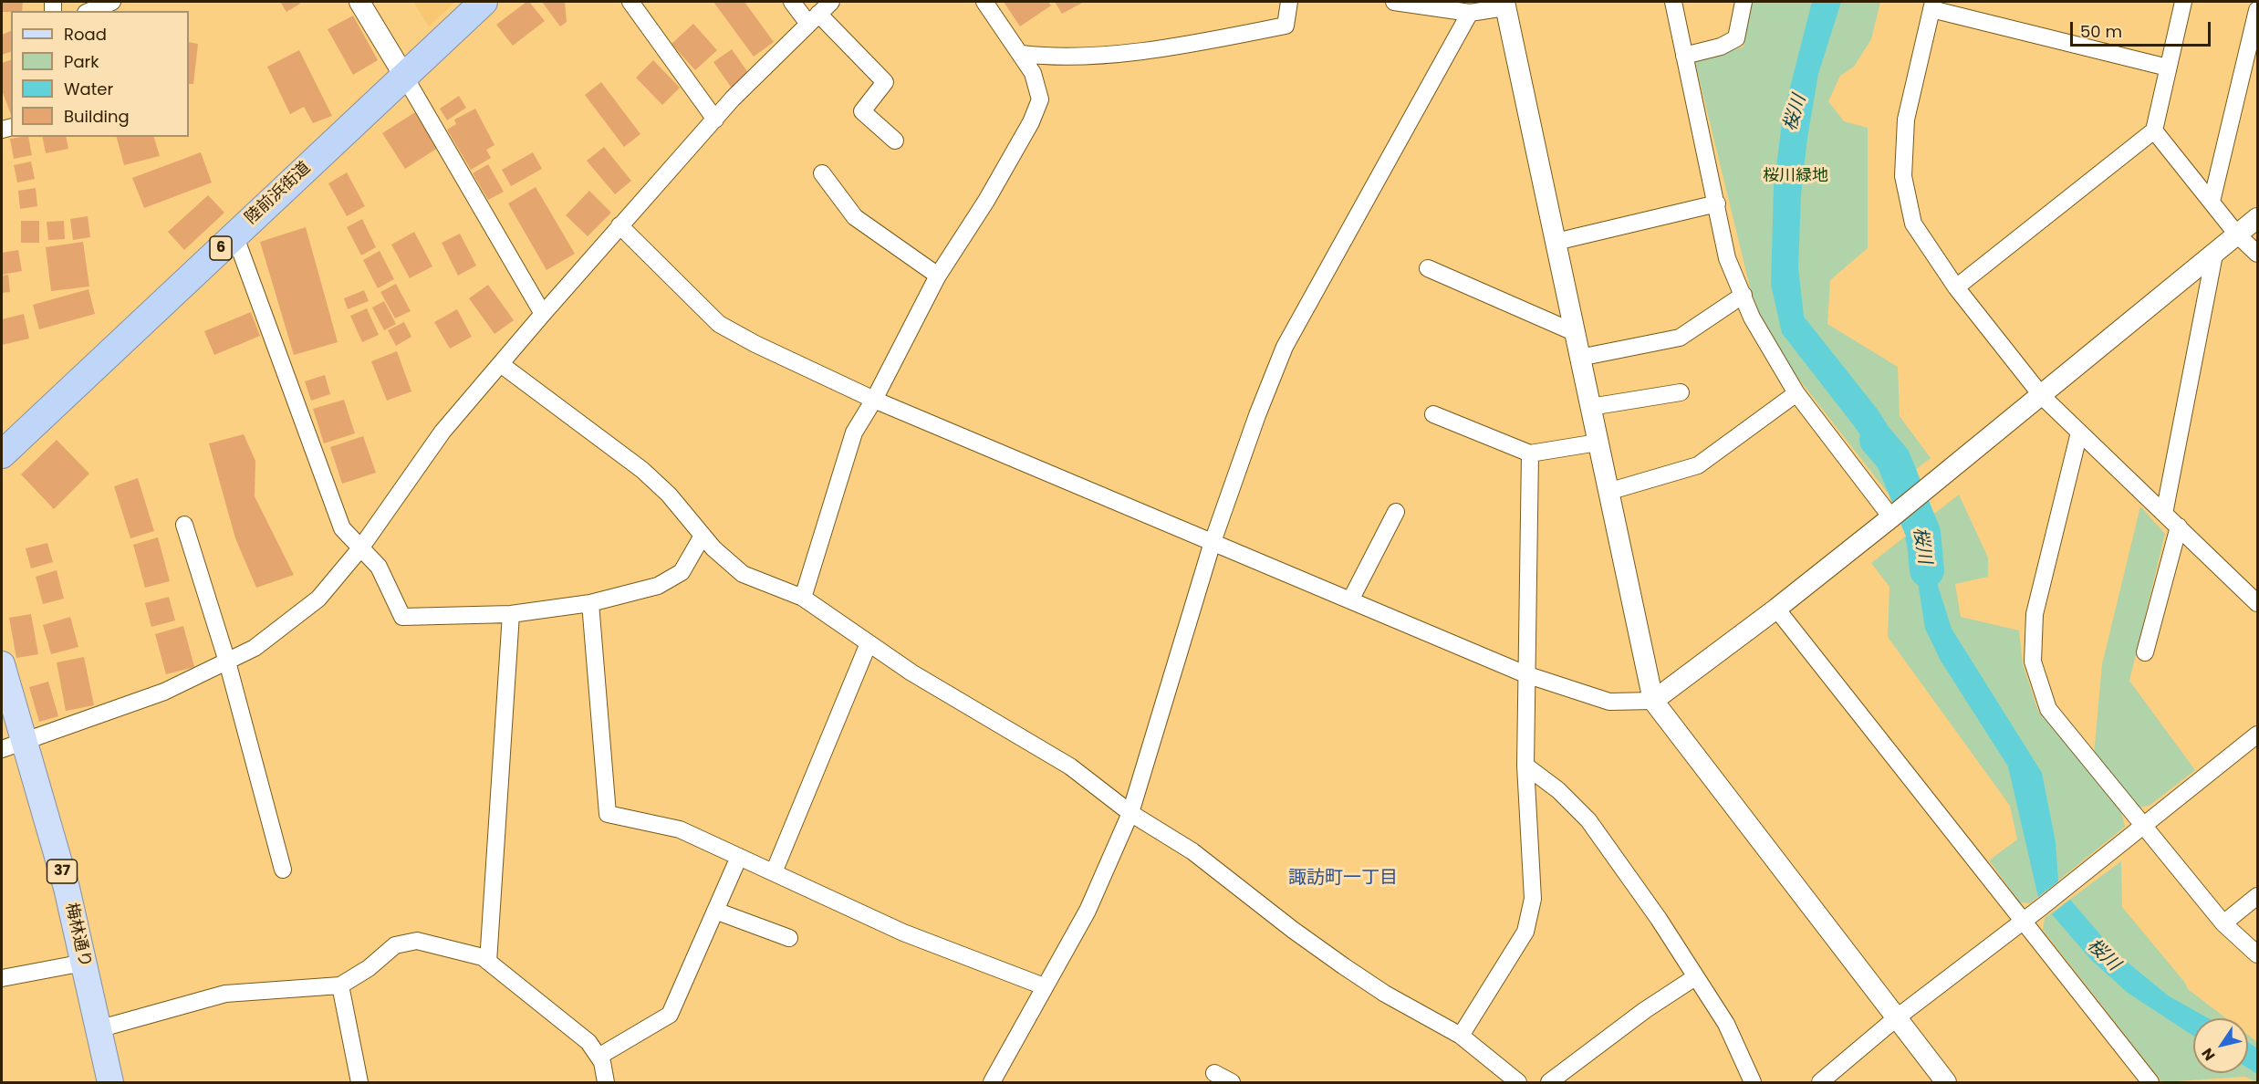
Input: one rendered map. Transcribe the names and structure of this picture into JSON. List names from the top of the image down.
{
  "streets": {
    "highway": ["陸前浜街道", "6"],
    "main road": ["37", "梅林通り"]
  },
  "districts": ["諏訪町一丁目"],
  "water": ["桜川"],
  "parks": ["桜川緑地"],
  "legend": [
    "Road",
    "Park",
    "Water",
    "Building"
  ],
  "scale_bar": "50 m",
  "north": "bottom left"
}
